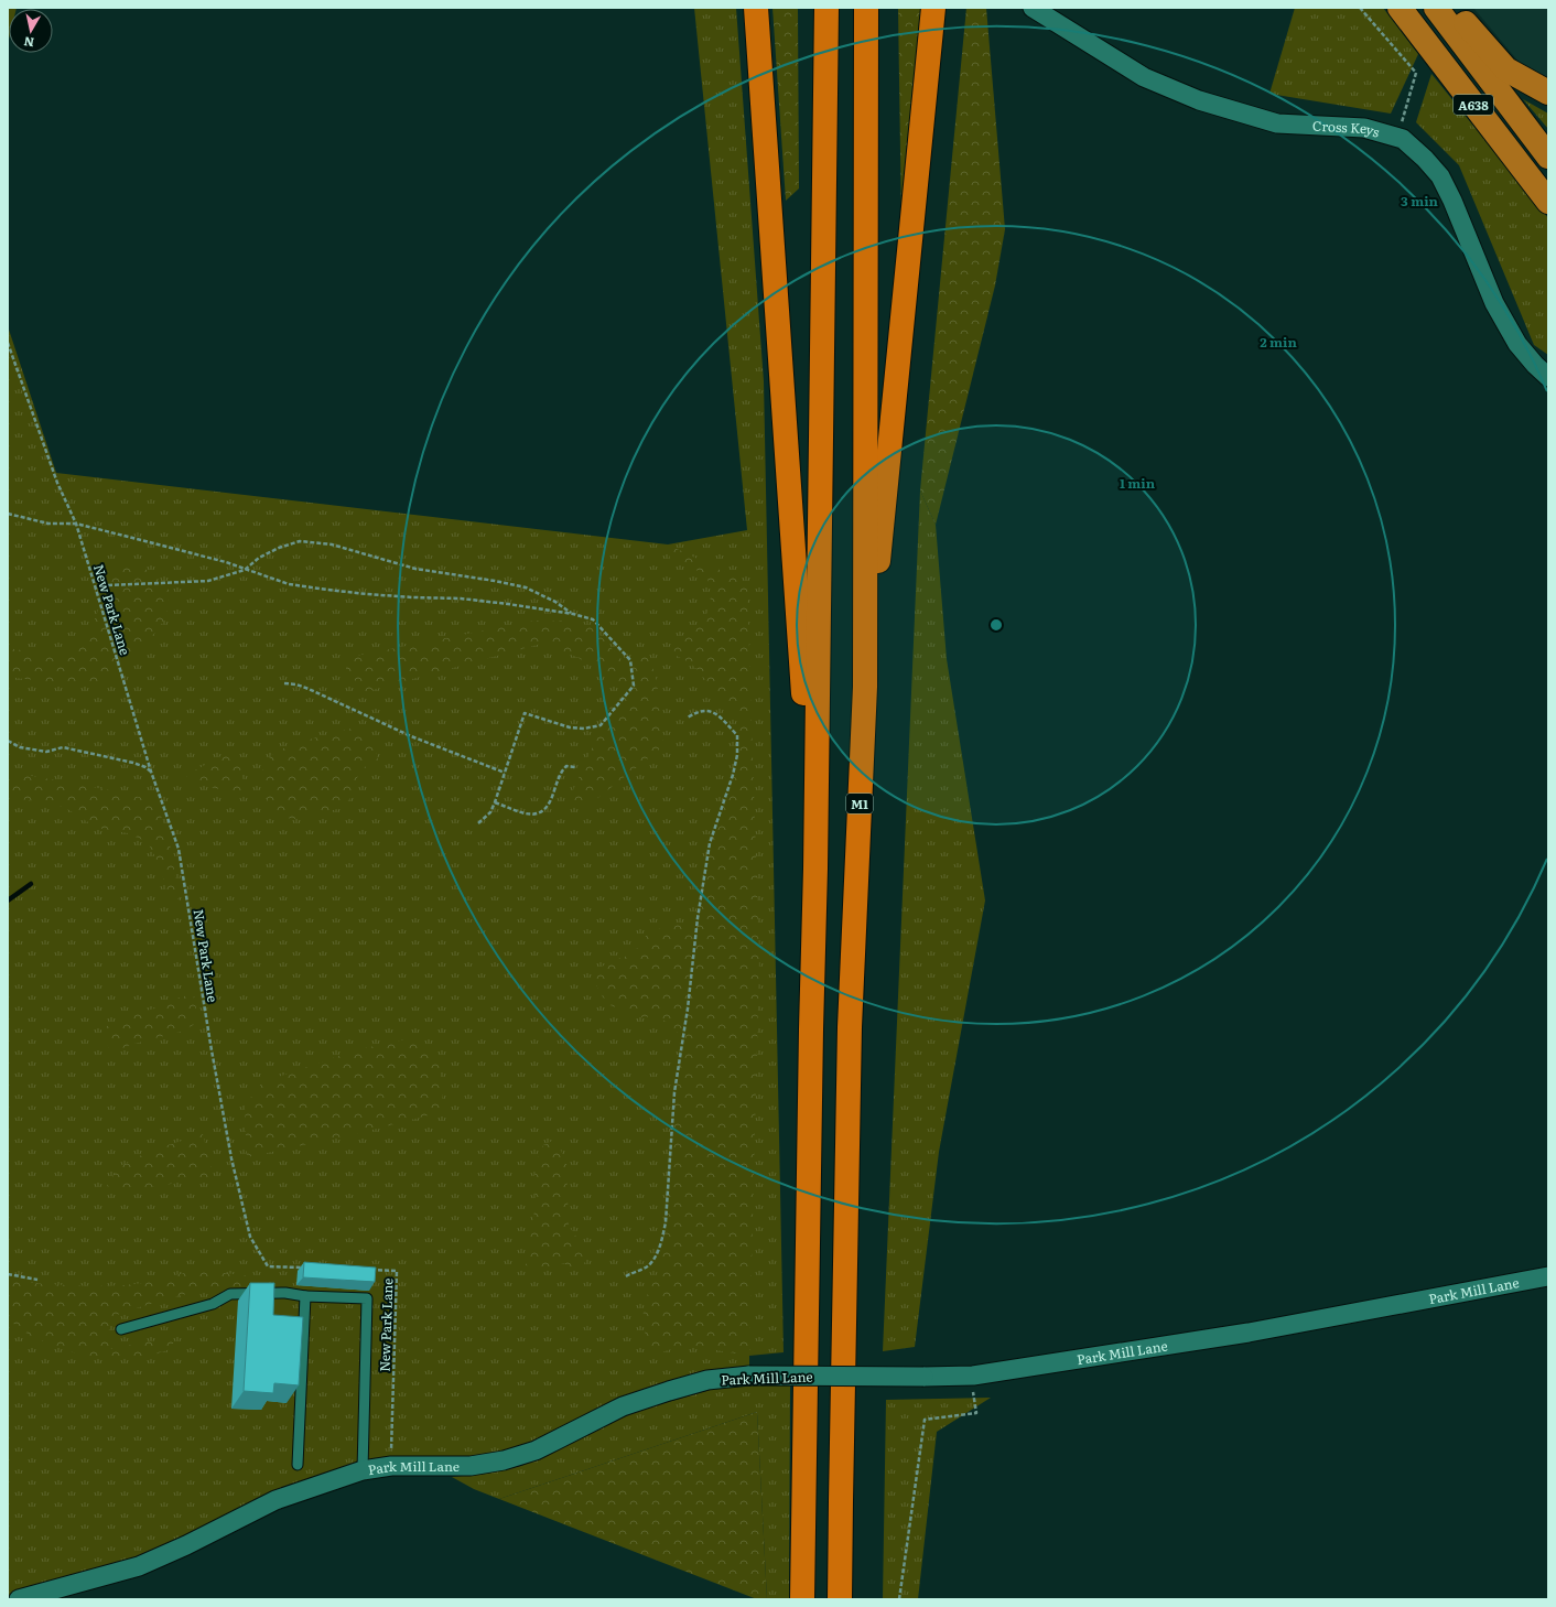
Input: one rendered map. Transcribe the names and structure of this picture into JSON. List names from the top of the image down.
{
  "streets": {
    "highway": ["A638", "M1"],
    "street": ["Cross Keys", "Park Mill Lane"],
    "path": ["New Park Lane"]
  },
  "crossings": [
    ["New Park Lane", "Park Mill Lane"]
  ],
  "north": "bottom",
  "rings": ["3 min", "2 min", "1 min"]
}
